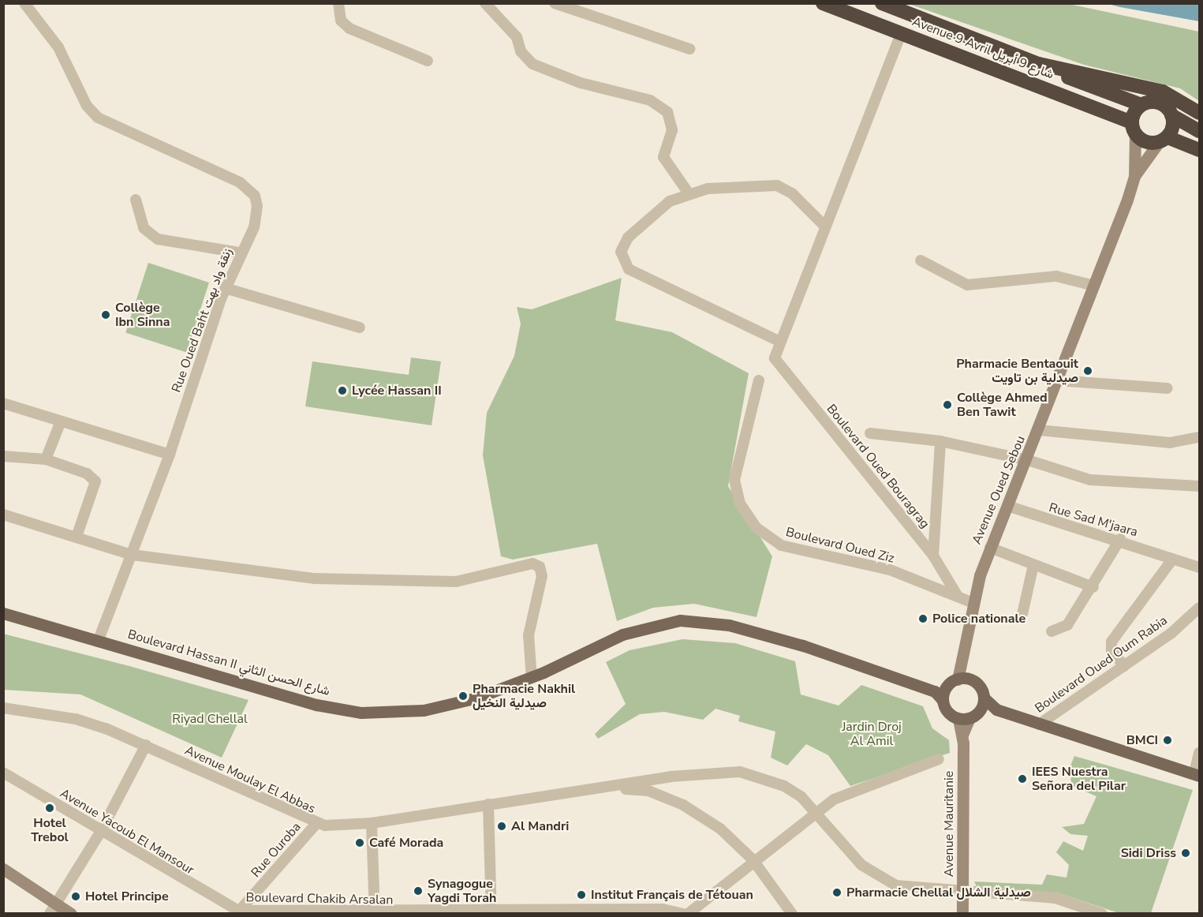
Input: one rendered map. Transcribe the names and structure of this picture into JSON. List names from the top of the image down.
{
  "streets": {
    "highway": ["Avenue 9 Avril شارع 9 أبريل"],
    "main road": ["Boulevard Hassan II شارع الحسن الثاني"],
    "street": [
      "Rue Oued Baht زنقة واد بهت",
      "Boulevard Oued Bouragrag",
      "Avenue Oued Sebou",
      "Rue Sad M'jaara",
      "Boulevard Oued Ziz",
      "Boulevard Oued Oum Rabia",
      "Avenue Moulay El Abbas",
      "Avenue Mauritanie",
      "Avenue Yacoub El Mansour",
      "Rue Ouroba",
      "Boulevard Chakib Arsalan"
    ]
  },
  "crossings": [
    ["Avenue 9 Avril شارع 9 أبريل", "Avenue Oued Sebou"],
    ["Rue Oued Baht زنقة واد بهت", "Boulevard Hassan II شارع الحسن الثاني"],
    ["Boulevard Oued Bouragrag", "Boulevard Oued Ziz"],
    ["Avenue Oued Sebou", "Rue Sad M'jaara"],
    ["Avenue Oued Sebou", "Boulevard Oued Ziz"],
    ["Avenue Oued Sebou", "Boulevard Hassan II شارع الحسن الثاني"],
    ["Avenue Oued Sebou", "Avenue Mauritanie"],
    ["Boulevard Hassan II شارع الحسن الثاني", "Avenue Mauritanie"],
    ["Avenue Moulay El Abbas", "Rue Ouroba"],
    ["Avenue Yacoub El Mansour", "Rue Ouroba"],
    ["Avenue Yacoub El Mansour", "Boulevard Chakib Arsalan"],
    ["Rue Ouroba", "Boulevard Chakib Arsalan"]
  ],
  "parks": ["Riyad Chellal", "Jardin Droj Al Amil"],
  "places": [
    "Collège Ibn Sinna",
    "Pharmacie Bentaouit صيدلية بن تاويت",
    "Lycée Hassan II",
    "Collège Ahmed Ben Tawit",
    "Police nationale",
    "Pharmacie Nakhil صيدلية النخيل",
    "BMCI",
    "IEES Nuestra Señora del Pilar",
    "Hotel Trebol",
    "Al Mandri",
    "Café Morada",
    "Sidi Driss",
    "Synagogue Yagdi Torah",
    "Pharmacie Chellal صيدلية الشلال",
    "Institut Français de Tétouan",
    "Hotel Principe"
  ]
}
